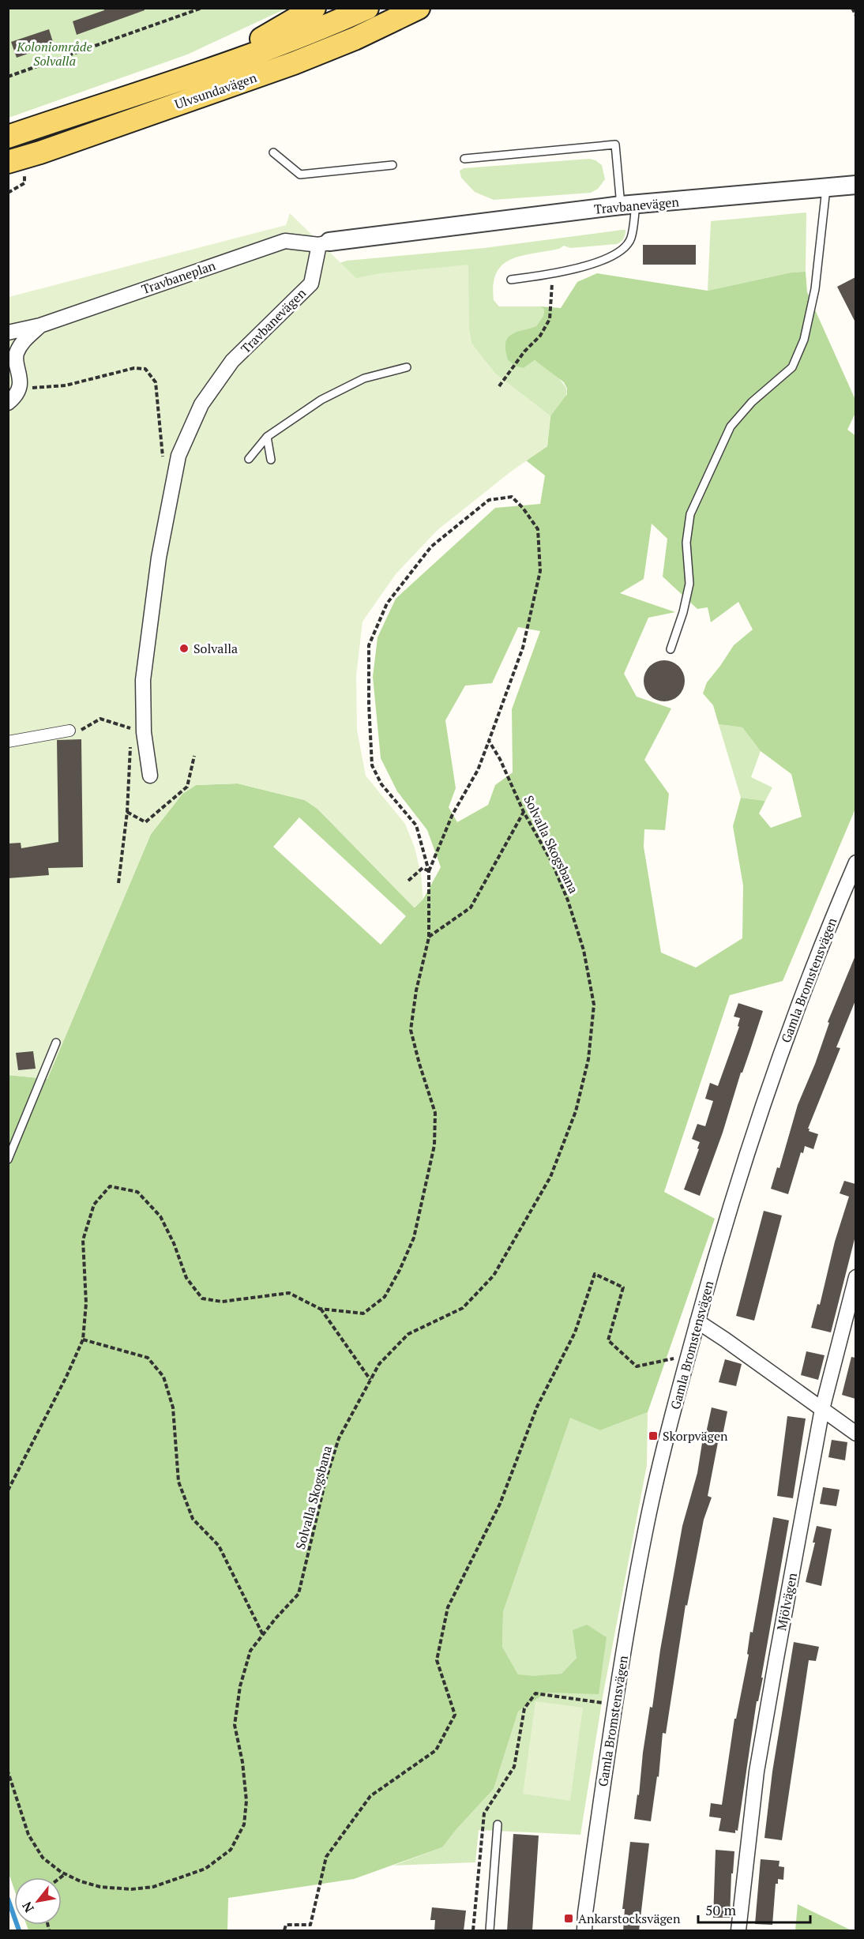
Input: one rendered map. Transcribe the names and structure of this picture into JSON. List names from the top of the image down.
{
  "streets": {
    "main road": ["Ulvsundavägen"],
    "street": [
      "Travbanevägen",
      "Travbaneplan",
      "Gamla Bromstensvägen",
      "Mjölvägen"
    ],
    "path": ["Solvalla Skogsbana"]
  },
  "crossings": [
    ["Travbanevägen", "Travbaneplan"]
  ],
  "parks": ["Koloniområde Solvalla"],
  "places": {
    "other": ["Solvalla"],
    "transit": ["Skorpvägen", "Ankarstocksvägen"]
  },
  "scale_bar": "50 m",
  "north": "bottom left"
}
